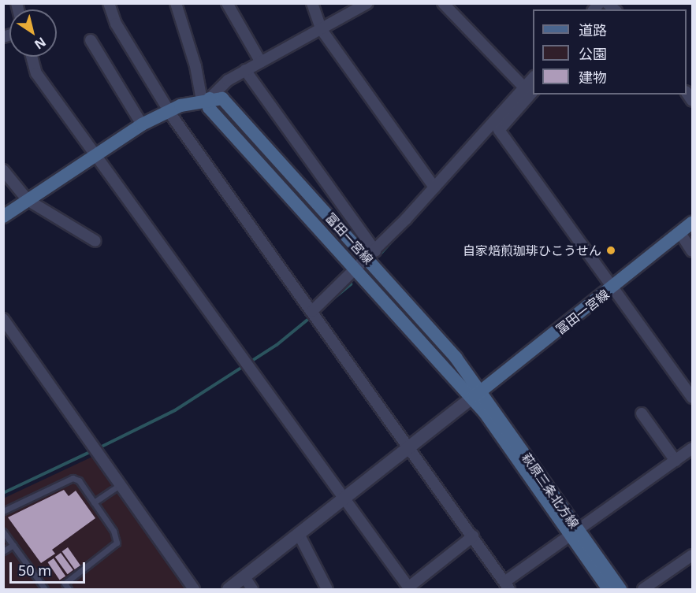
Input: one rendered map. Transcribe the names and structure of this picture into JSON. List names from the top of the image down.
{
  "streets": {
    "main road": ["富田一宮線", "冨田一宮線", "萩原三条北方線"]
  },
  "crossings": [
    ["富田一宮線", "冨田一宮線"],
    ["富田一宮線", "萩原三条北方線"],
    ["冨田一宮線", "萩原三条北方線"]
  ],
  "places": ["自家焙煎珈琲ひこうせん"],
  "legend": ["道路", "公園", "建物"],
  "scale_bar": "50 m",
  "north": "bottom right"
}
